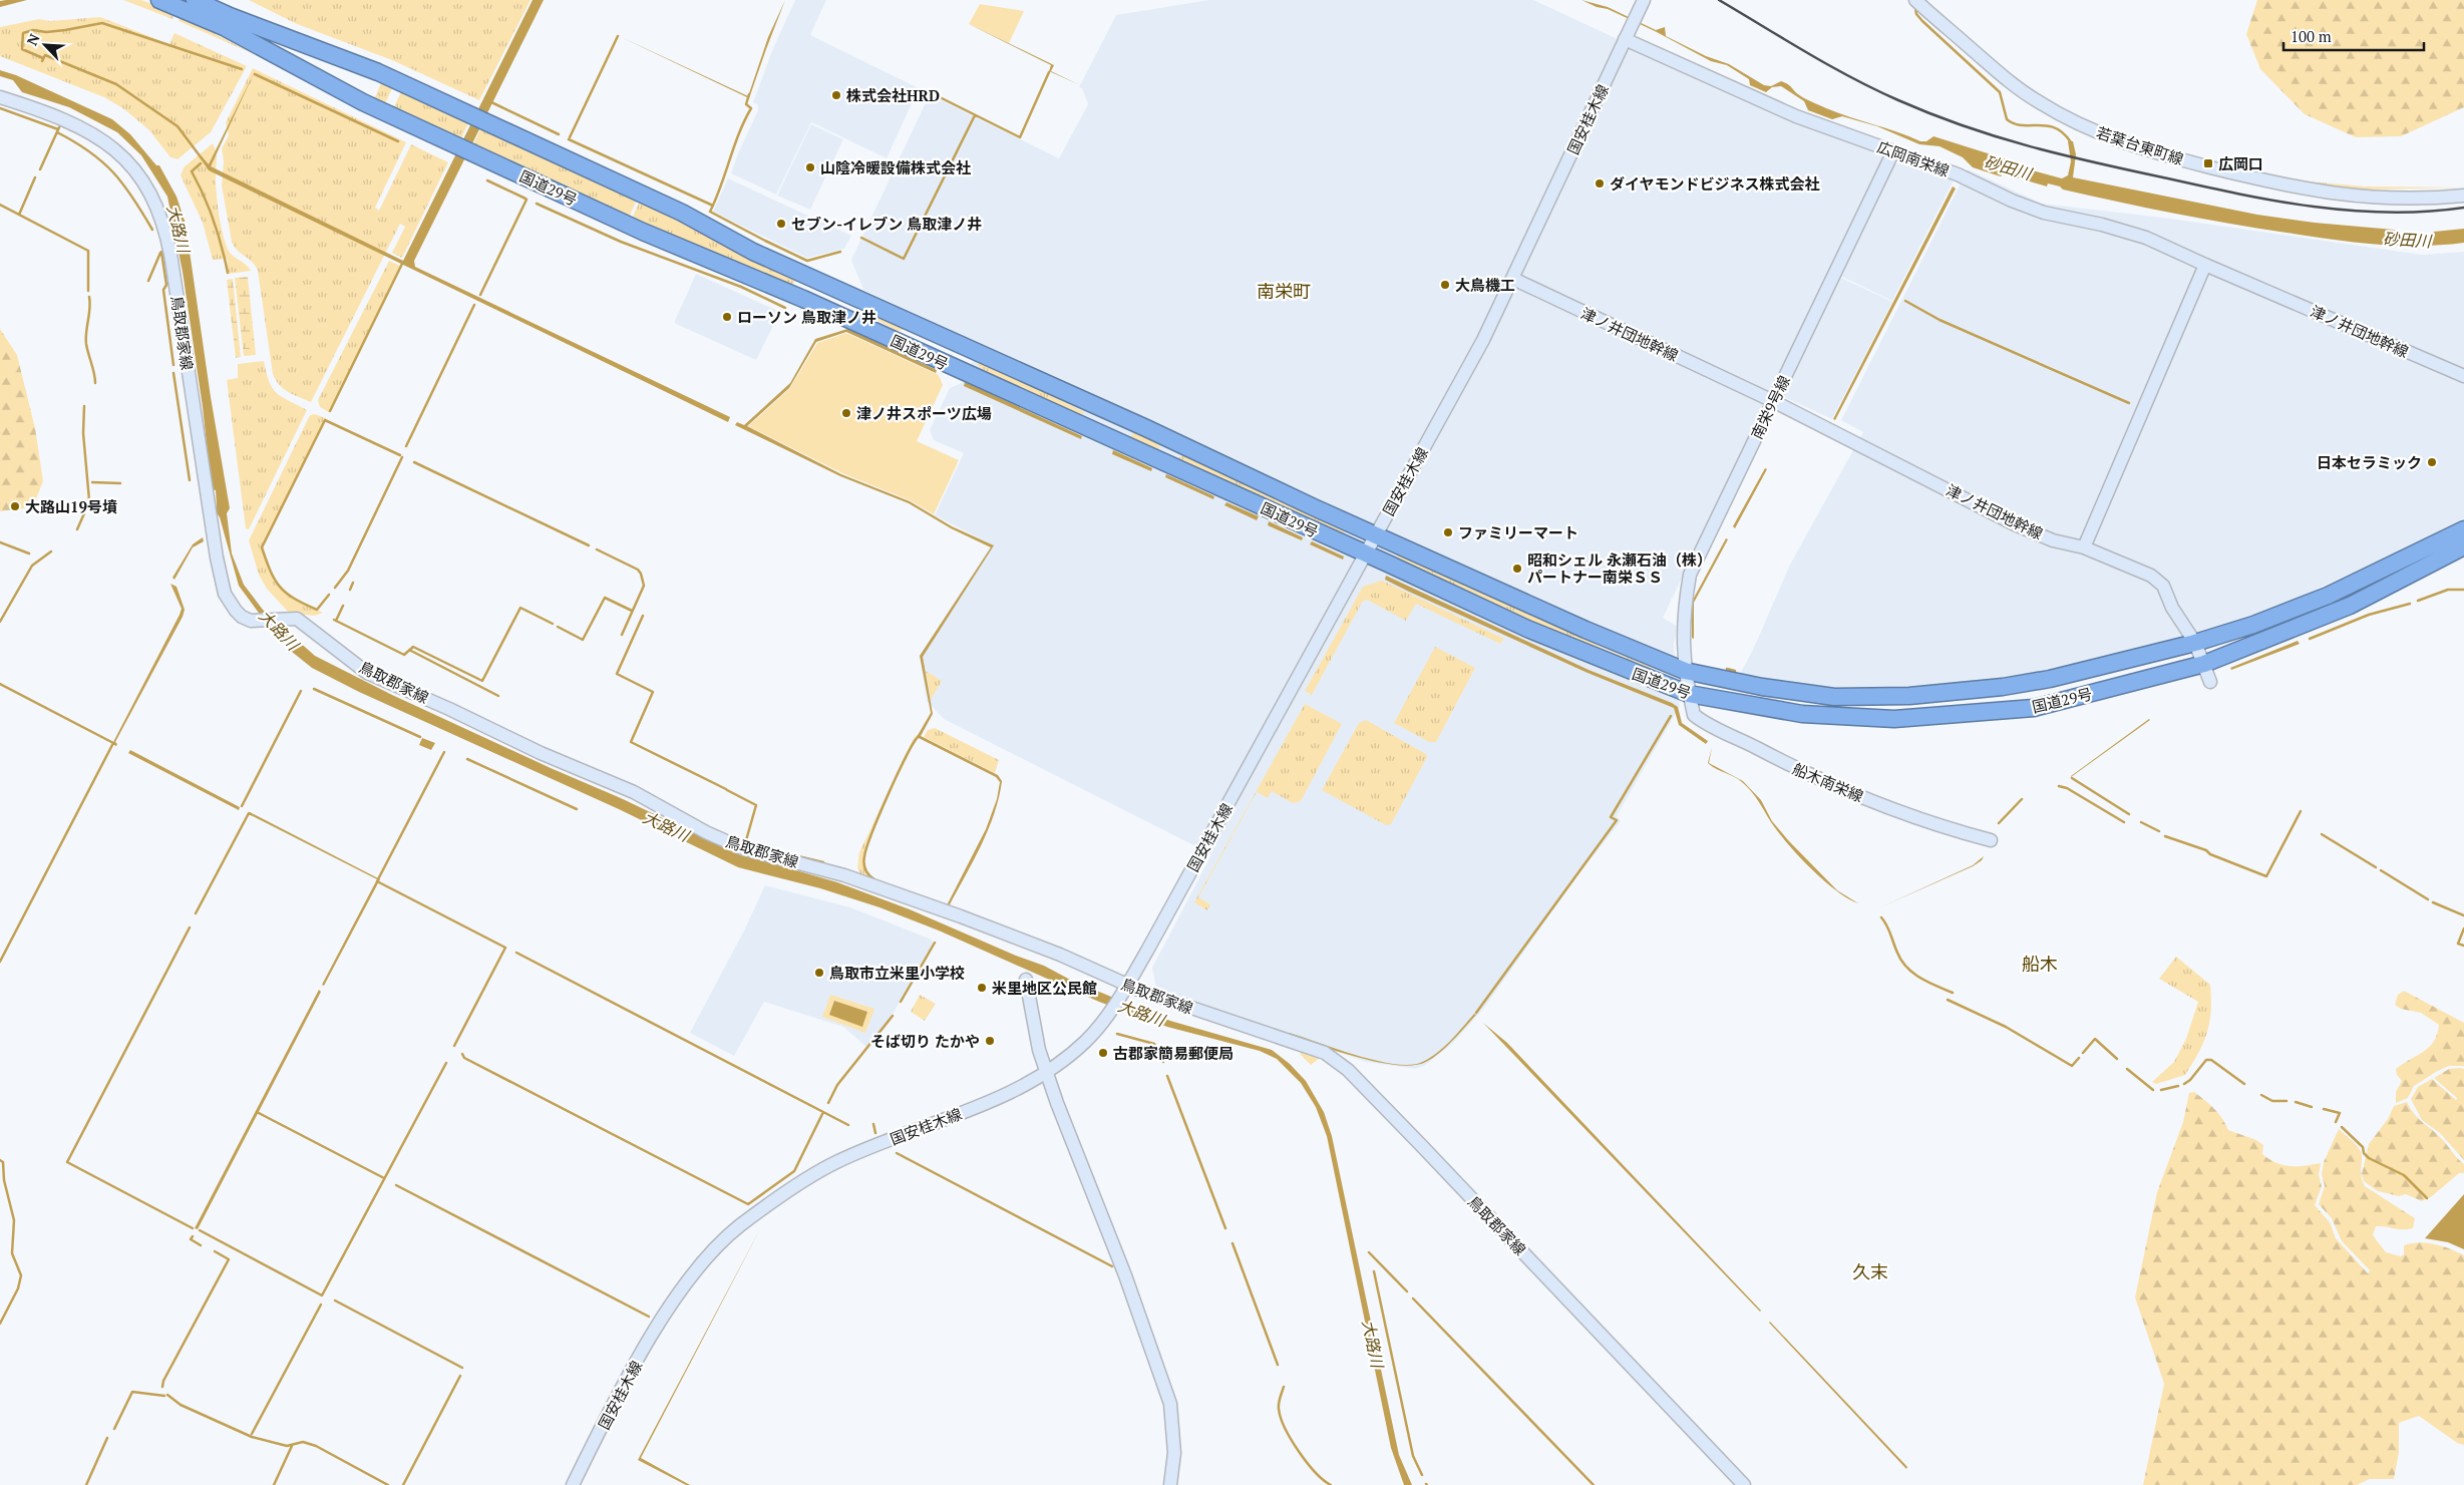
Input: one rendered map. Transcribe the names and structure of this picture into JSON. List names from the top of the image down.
{
  "streets": {
    "highway": ["国道29号"],
    "main road": [
      "国安桂木線",
      "若葉台東町線",
      "広岡南栄線",
      "津ノ井団地幹線",
      "鳥取郡家線",
      "南栄9号線",
      "船木南栄線"
    ]
  },
  "crossings": [
    ["国安桂木線", "広岡南栄線"],
    ["国安桂木線", "国道29号"],
    ["国安桂木線", "津ノ井団地幹線"],
    ["国安桂木線", "鳥取郡家線"],
    ["広岡南栄線", "津ノ井団地幹線"],
    ["広岡南栄線", "南栄9号線"],
    ["国道29号", "津ノ井団地幹線"],
    ["国道29号", "南栄9号線"],
    ["国道29号", "船木南栄線"],
    ["津ノ井団地幹線", "南栄9号線"],
    ["南栄9号線", "船木南栄線"]
  ],
  "districts": ["南栄町", "船木", "久末"],
  "water": ["砂田川", "大路川"],
  "places": {
    "other": [
      "株式会社HRD",
      "山陰冷暖設備株式会社",
      "ダイヤモンドビジネス株式会社",
      "セブン-イレブン 鳥取津ノ井",
      "大鳥機工",
      "ローソン 鳥取津ノ井",
      "津ノ井スポーツ広場",
      "日本セラミック",
      "大路山19号墳",
      "ファミリーマート",
      "昭和シェル 永瀬石油（株） パートナー南栄ＳＳ",
      "鳥取市立米里小学校",
      "米里地区公民館",
      "そば切り たかや",
      "古郡家簡易郵便局"
    ],
    "transit": ["広岡口"]
  },
  "scale_bar": "100 m",
  "north": "top left"
}
